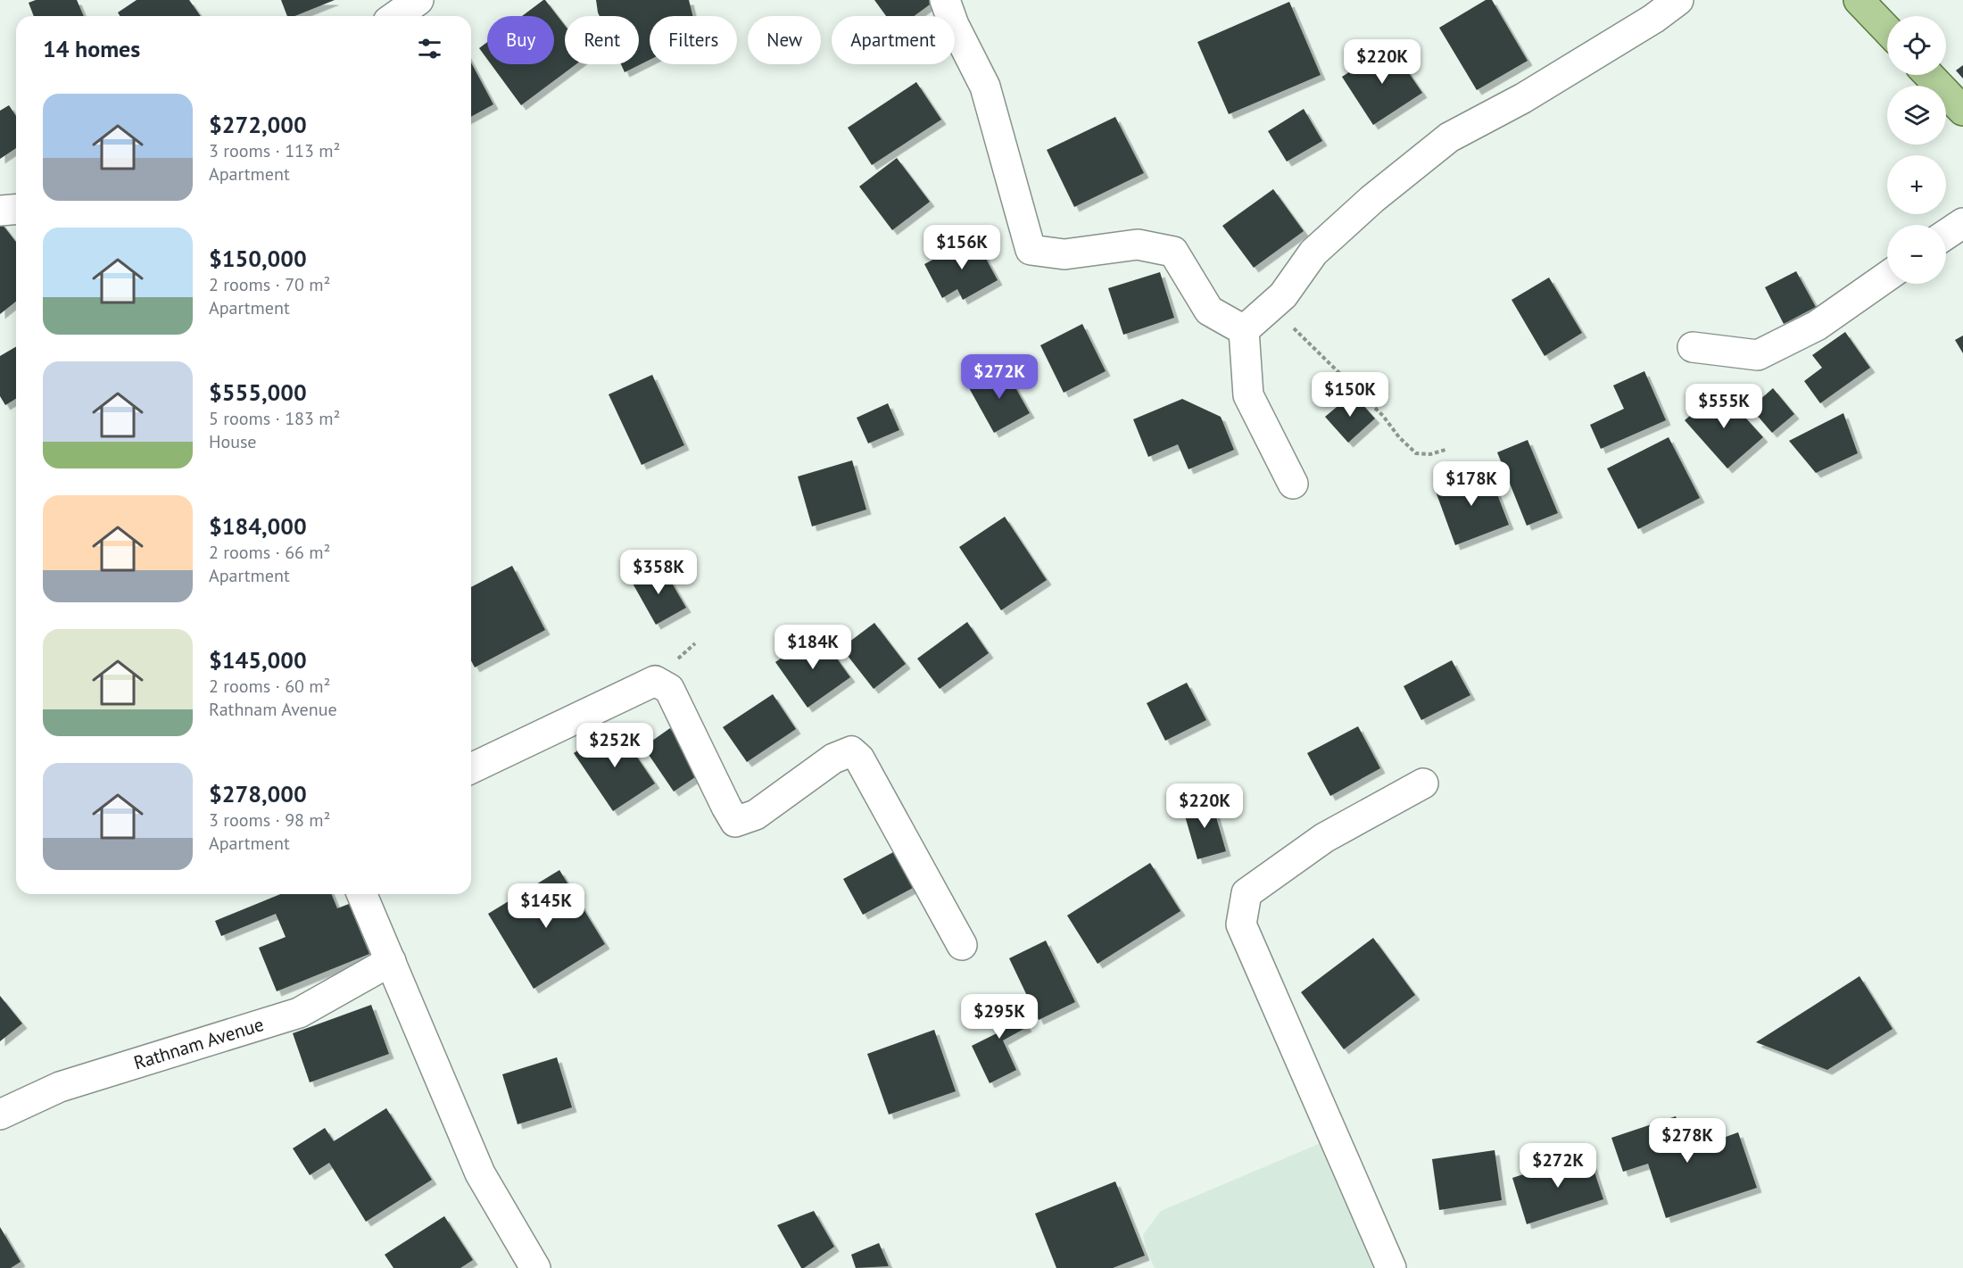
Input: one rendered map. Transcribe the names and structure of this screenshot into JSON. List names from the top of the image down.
{
  "streets": {
    "street": ["Rathnam Avenue"]
  },
  "page": {
    "map_buttons": ["+", "−"],
    "chip": [
      "Buy",
      "Rent",
      "Filters",
      "New",
      "Apartment"
    ],
    "heading": "14 homes",
    "price": [
      "$220K",
      "$156K",
      "$272K",
      "$150K",
      "$555K",
      "$178K",
      "$358K",
      "$184K",
      "$252K",
      "$220K",
      "$145K",
      "$295K",
      "$278K",
      "$272K"
    ],
    "list": [
      {
        "name": "$272,000",
        "note": "3 rooms · 113 m² · Apartment"
      },
      {
        "name": "$150,000",
        "note": "2 rooms · 70 m² · Apartment"
      },
      {
        "name": "$555,000",
        "note": "5 rooms · 183 m² · House"
      },
      {
        "name": "$184,000",
        "note": "2 rooms · 66 m² · Apartment"
      },
      {
        "name": "$145,000",
        "note": "2 rooms · 60 m² · Rathnam Avenue"
      },
      {
        "name": "$278,000",
        "note": "3 rooms · 98 m² · Apartment"
      }
    ]
  }
}
